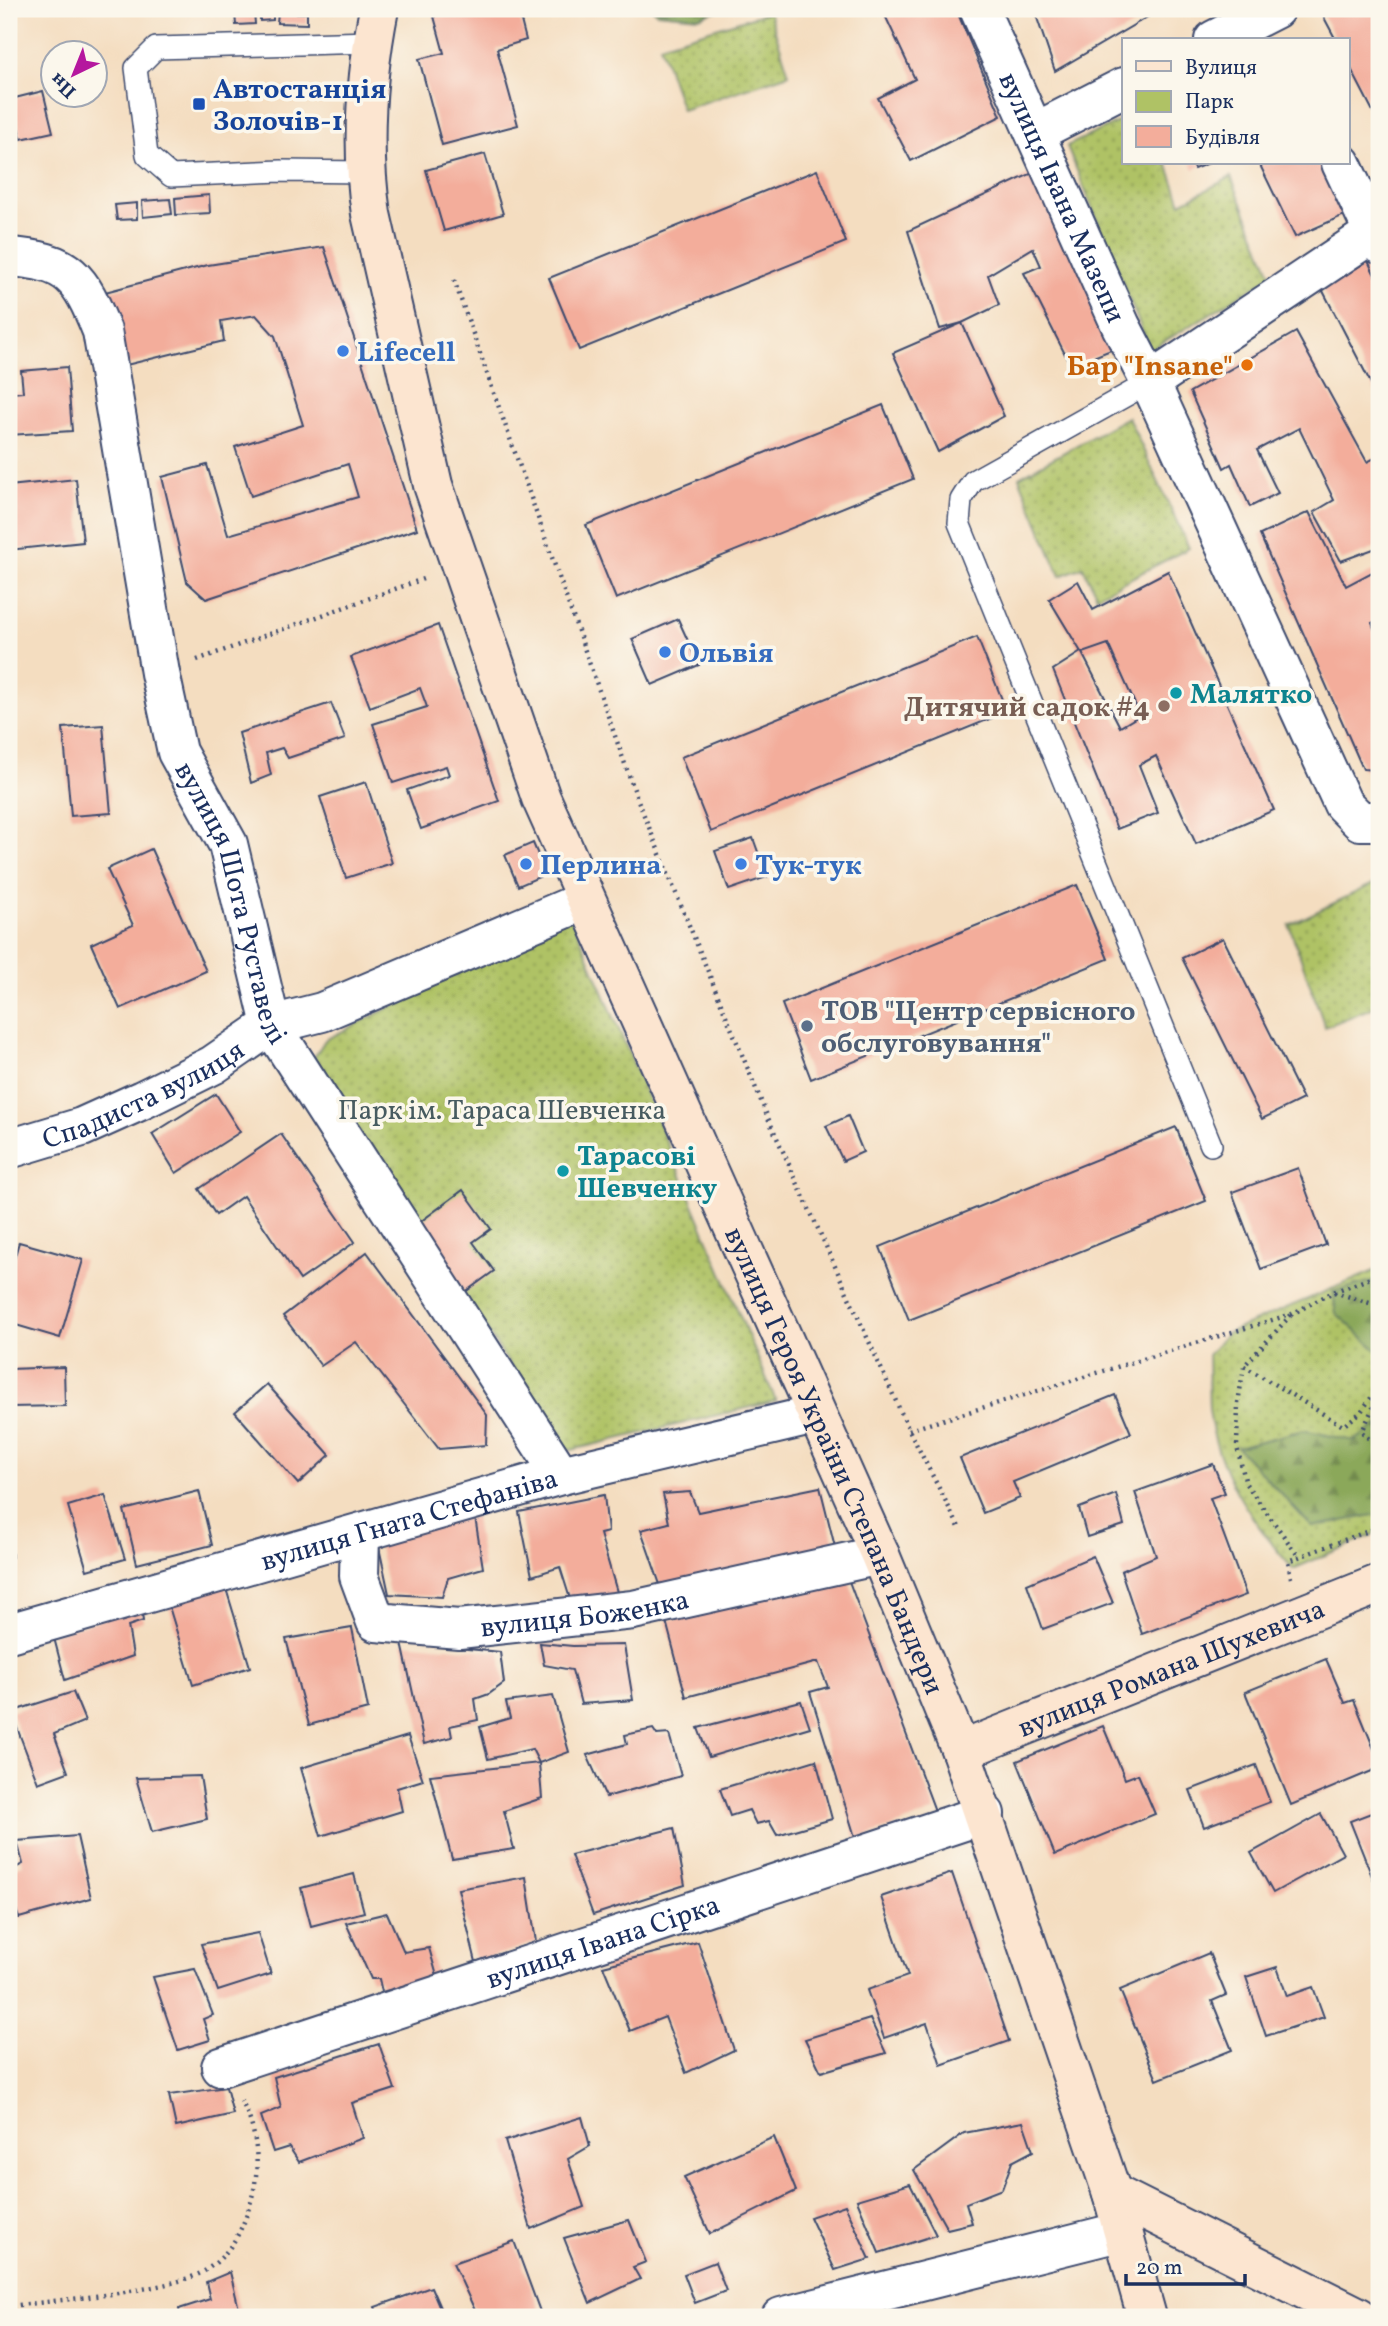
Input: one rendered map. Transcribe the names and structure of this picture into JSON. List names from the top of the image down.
{
  "streets": {
    "main road": ["вулиця Героя України Степана Бандери", "вулиця Романа Шухевича"],
    "street": [
      "вулиця Івана Мазепи",
      "вулиця Шота Руставелі",
      "Спадиста вулиця",
      "вулиця Гната Стефаніва",
      "вулиця Боженка",
      "вулиця Івана Сірка"
    ]
  },
  "crossings": [
    ["вулиця Шота Руставелі", "Спадиста вулиця"],
    ["вулиця Шота Руставелі", "вулиця Гната Стефаніва"],
    ["вулиця Героя України Степана Бандери", "вулиця Гната Стефаніва"],
    ["вулиця Героя України Степана Бандери", "вулиця Боженка"],
    ["вулиця Героя України Степана Бандери", "вулиця Романа Шухевича"],
    ["вулиця Героя України Степана Бандери", "вулиця Івана Сірка"],
    ["вулиця Гната Стефаніва", "вулиця Боженка"]
  ],
  "parks": ["Парк ім. Тараса Шевченка"],
  "places": {
    "transit": ["Автостанція Золочів-1"],
    "other": [
      "Lifecell",
      "Бар \"Insane\"",
      "Ольвія",
      "Малятко",
      "Дитячий садок #4",
      "Перлина",
      "Тук-тук",
      "ТОВ \"Центр сервісного обслуговування\"",
      "Тарасові Шевченку"
    ]
  },
  "legend": ["Вулиця", "Парк", "Будівля"],
  "scale_bar": "20 m",
  "north": "bottom left"
}
